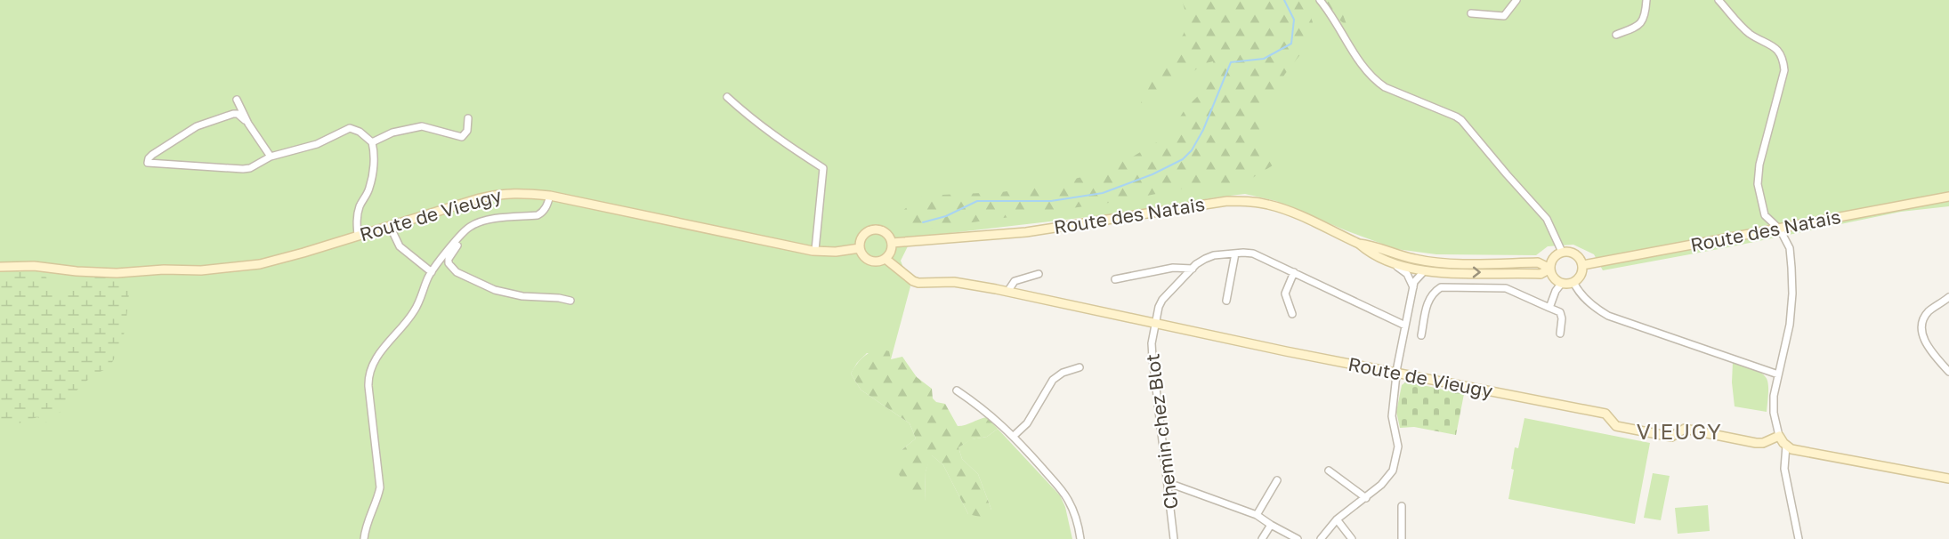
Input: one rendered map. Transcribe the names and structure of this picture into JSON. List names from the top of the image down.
{
  "streets": {
    "street": ["Route de Vieugy", "Route des Natais", "Chemin chez Blot"]
  },
  "crossings": [
    ["Route de Vieugy", "Route des Natais"],
    ["Route de Vieugy", "Chemin chez Blot"]
  ],
  "districts": ["VIEUGY"]
}
